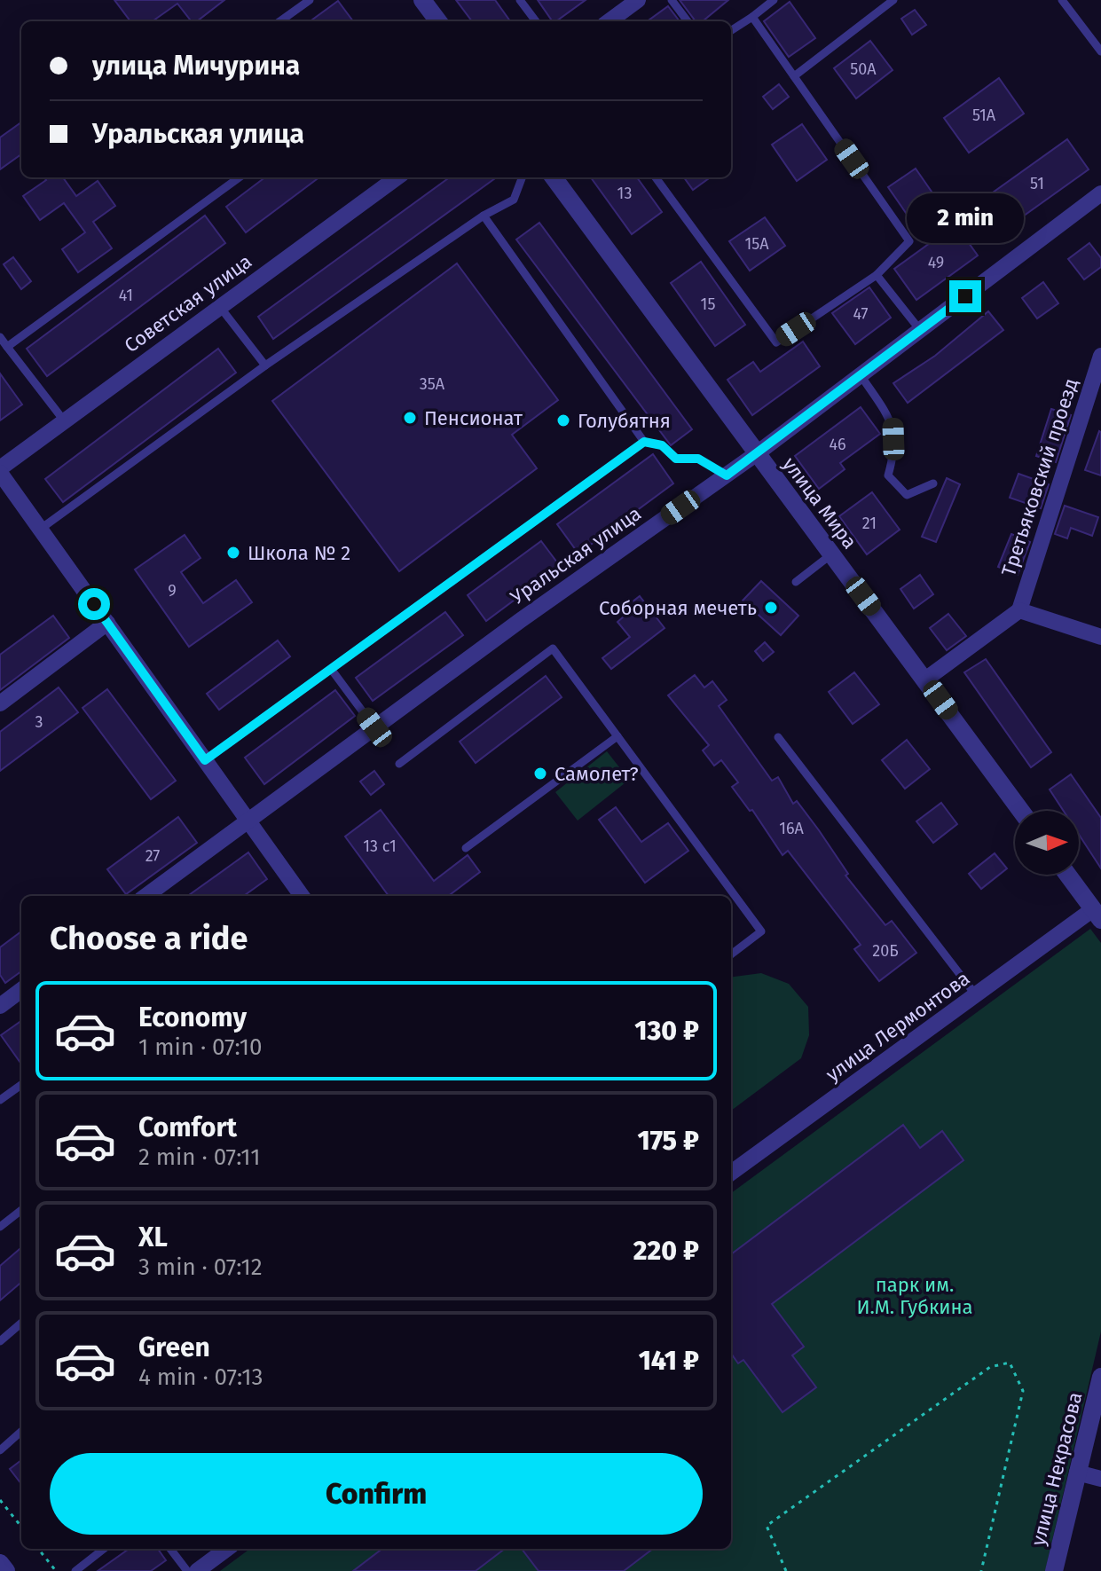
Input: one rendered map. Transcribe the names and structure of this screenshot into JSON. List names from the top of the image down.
{
  "streets": {
    "street": [
      "Советская улица",
      "Третьяковский проезд",
      "улица Мира",
      "Уральская улица",
      "улица Лермонтова",
      "улица Некрасова"
    ]
  },
  "crossings": [
    ["улица Мира", "Уральская улица"]
  ],
  "parks": ["парк им. И.М. Губкина"],
  "places": [
    "Пенсионат",
    "Голубятня",
    "Школа № 2",
    "Соборная мечеть",
    "Самолет?"
  ],
  "house_numbers": [
    "50А",
    "51А",
    "51",
    "13",
    "15А",
    "49",
    "41",
    "15",
    "47",
    "35А",
    "46",
    "21",
    "9",
    "3",
    "16А",
    "13 с1",
    "27",
    "20Б"
  ],
  "north": "right",
  "page": {
    "banner": ["улица Мичурина", "Уральская улица"],
    "bubble": "2 min",
    "heading": "Choose a ride",
    "list": [
      {
        "name": "Economy",
        "note": "1 min · 07:10",
        "value": "130 ₽"
      },
      {
        "name": "Comfort",
        "note": "2 min · 07:11",
        "value": "175 ₽"
      },
      {
        "name": "XL",
        "note": "3 min · 07:12",
        "value": "220 ₽"
      },
      {
        "name": "Green",
        "note": "4 min · 07:13",
        "value": "141 ₽"
      }
    ],
    "buttons": "Confirm"
  }
}
